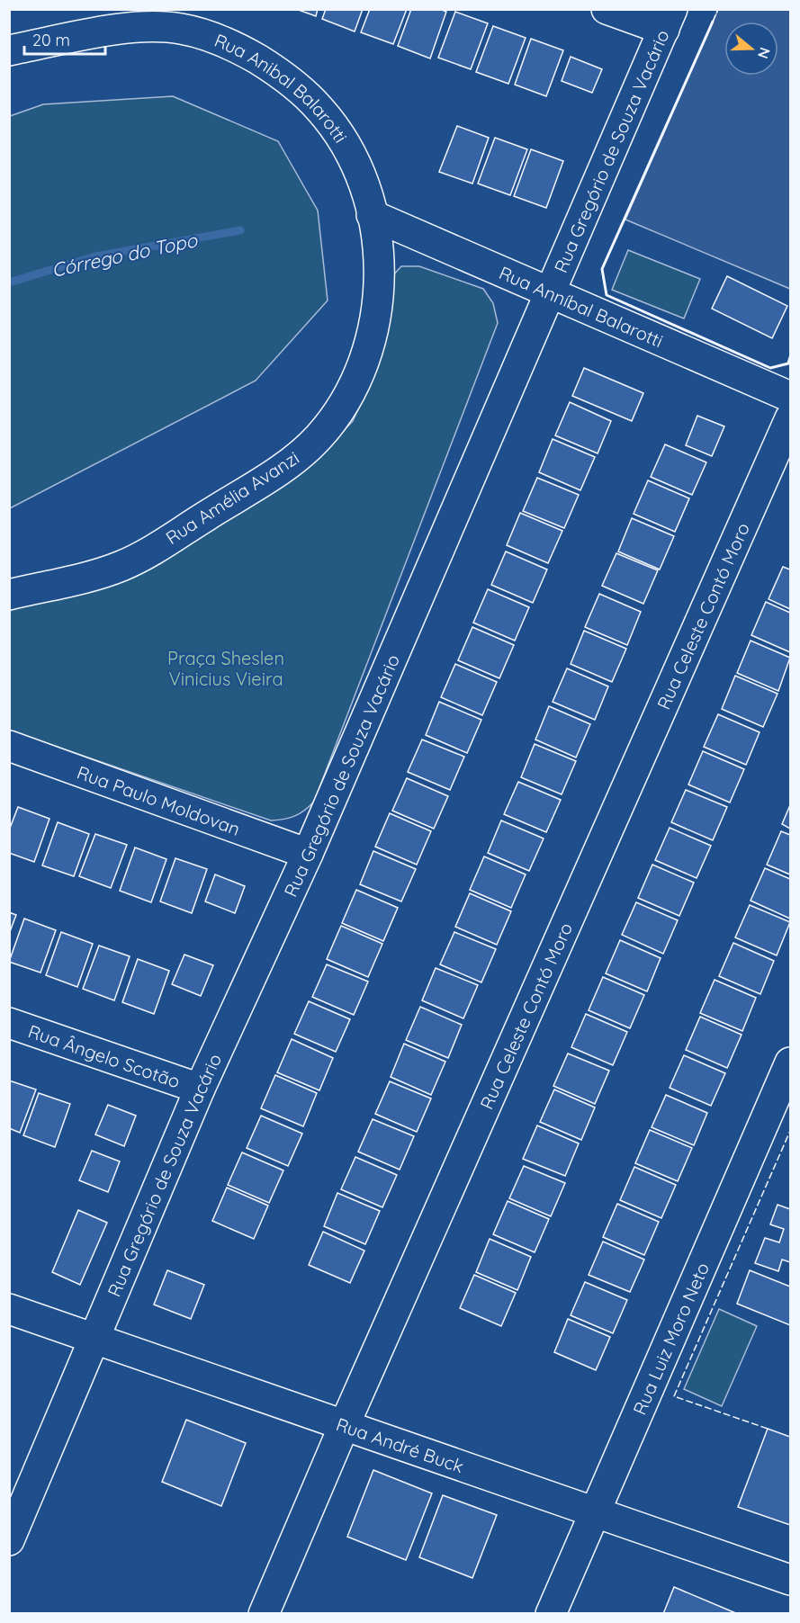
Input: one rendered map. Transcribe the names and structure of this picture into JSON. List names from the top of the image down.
{
  "streets": {
    "street": [
      "Rua Anibal Balarotti",
      "Rua Gregório de Souza Vacário",
      "Rua Anníbal Balarotti",
      "Rua Amélia Avanzi",
      "Rua Celeste Contó Moro",
      "Rua Paulo Moldovan",
      "Rua Ângelo Scotão",
      "Rua Luiz Moro Neto",
      "Rua André Buck"
    ]
  },
  "crossings": [
    ["Rua Anibal Balarotti", "Rua Anníbal Balarotti"],
    ["Rua Anibal Balarotti", "Rua Amélia Avanzi"],
    ["Rua Gregório de Souza Vacário", "Rua Anníbal Balarotti"],
    ["Rua Gregório de Souza Vacário", "Rua Paulo Moldovan"],
    ["Rua Gregório de Souza Vacário", "Rua Ângelo Scotão"],
    ["Rua Gregório de Souza Vacário", "Rua André Buck"],
    ["Rua Anníbal Balarotti", "Rua Amélia Avanzi"],
    ["Rua Celeste Contó Moro", "Rua André Buck"],
    ["Rua Luiz Moro Neto", "Rua André Buck"]
  ],
  "water": ["Córrego do Topo"],
  "parks": ["Praça Sheslen Vinicius Vieira"],
  "scale_bar": "20 m",
  "north": "right"
}
